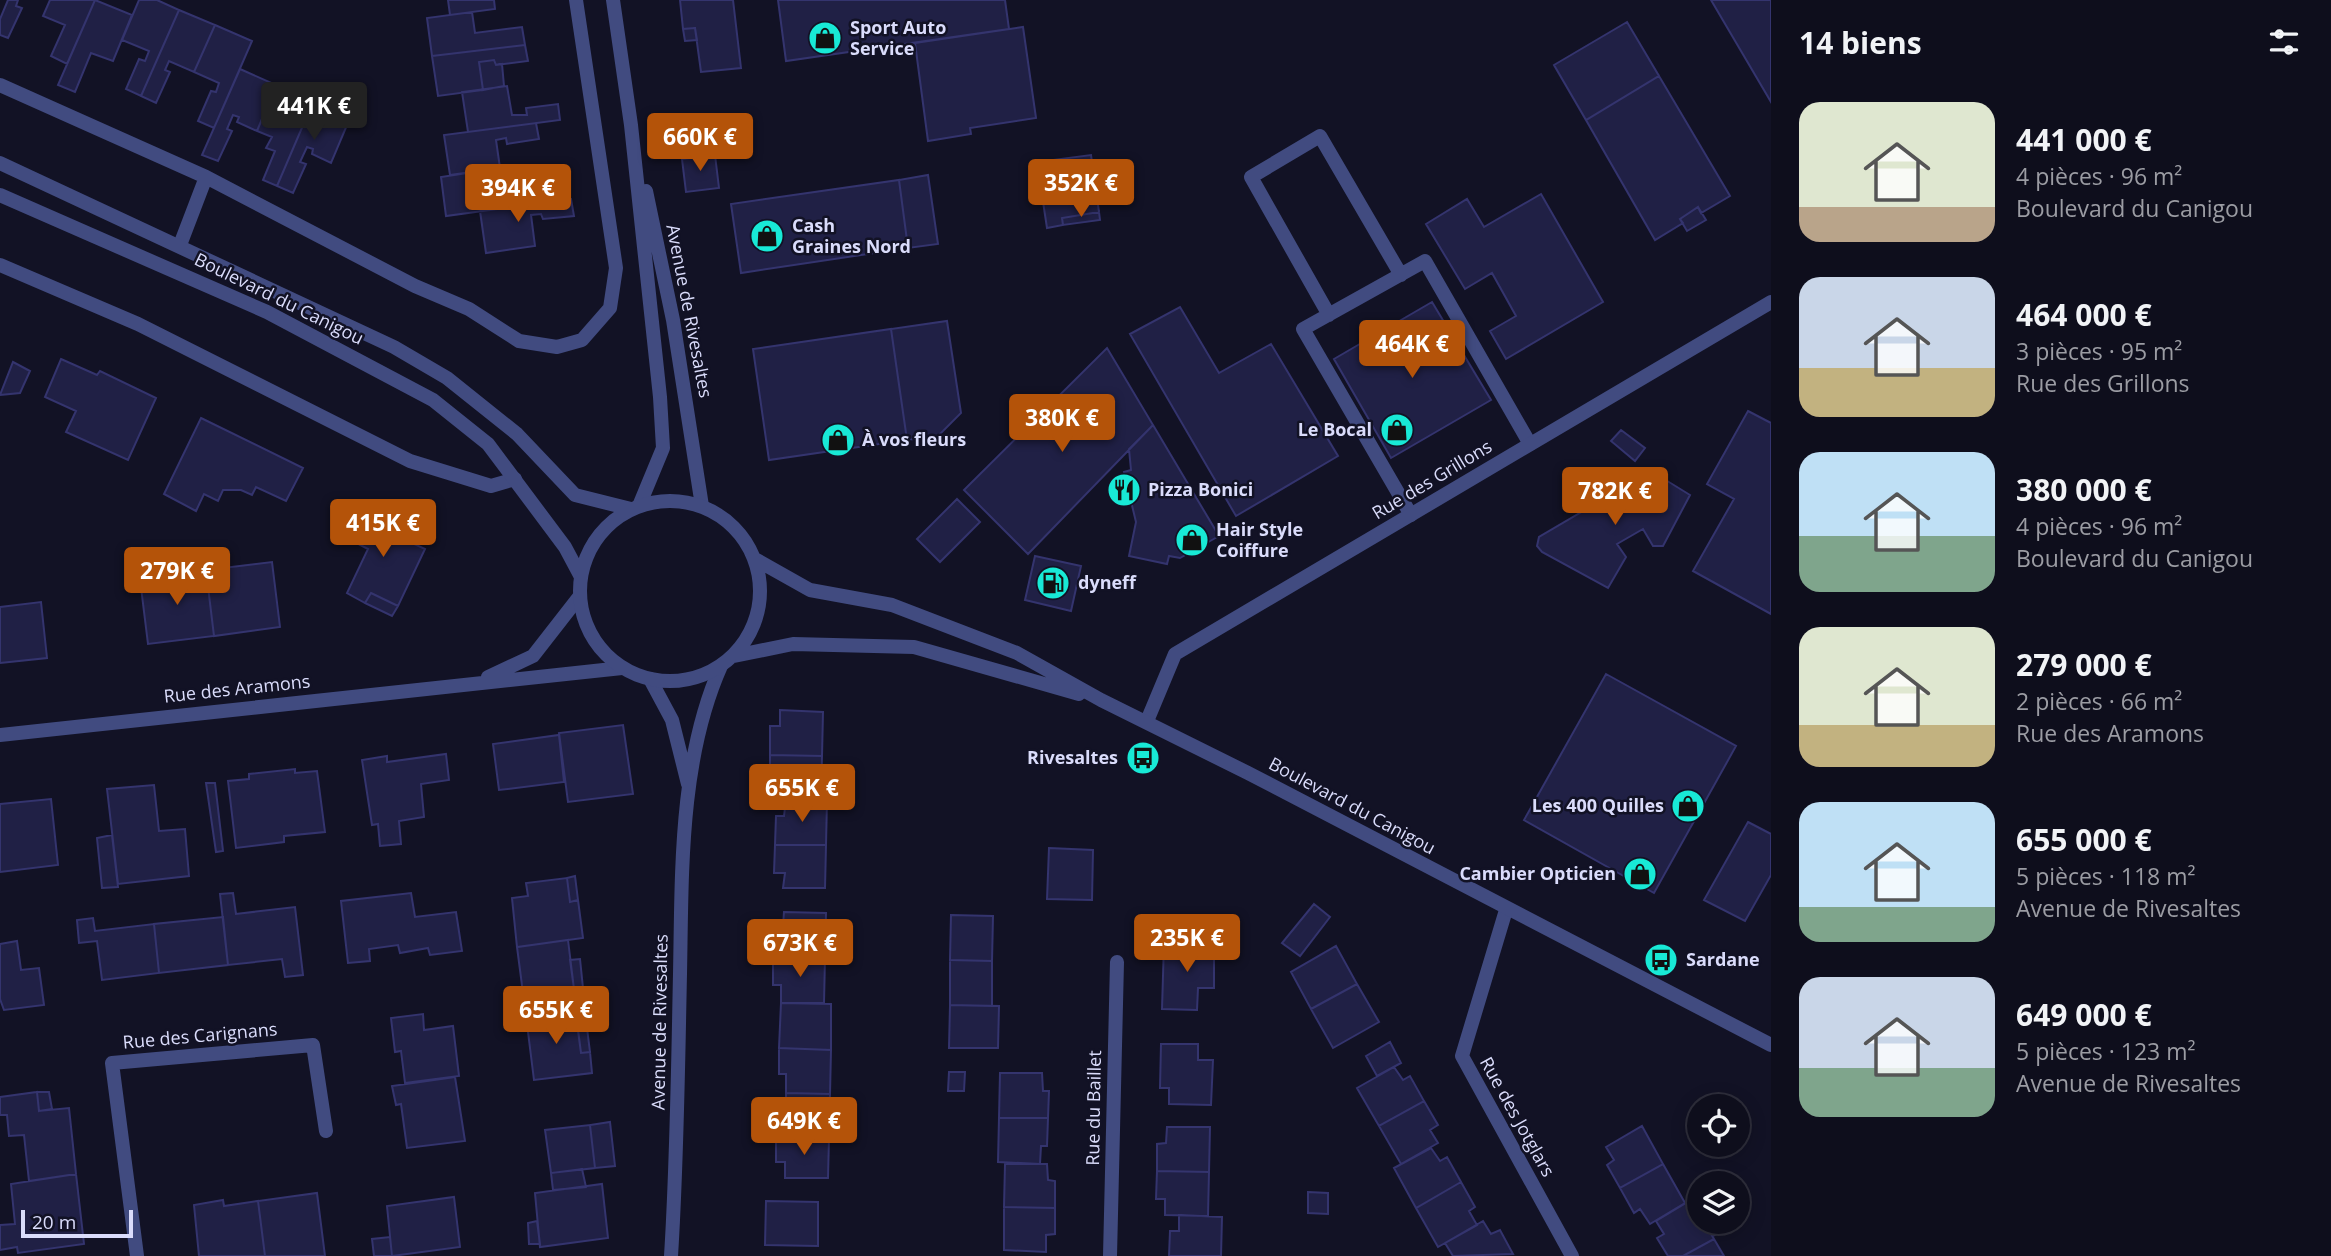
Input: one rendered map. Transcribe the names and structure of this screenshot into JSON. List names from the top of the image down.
{
  "streets": {
    "street": [
      "Boulevard du Canigou",
      "Avenue de Rivesaltes",
      "Rue des Grillons",
      "Rue des Aramons",
      "Rue des Carignans",
      "Rue du Baillet",
      "Rue des Jotglars"
    ]
  },
  "crossings": [
    ["Boulevard du Canigou", "Avenue de Rivesaltes"],
    ["Boulevard du Canigou", "Rue des Grillons"],
    ["Boulevard du Canigou", "Rue des Aramons"],
    ["Boulevard du Canigou", "Rue des Jotglars"],
    ["Avenue de Rivesaltes", "Rue des Aramons"]
  ],
  "places": {
    "shop": [
      "Sport Auto Service",
      "Cash Graines Nord",
      "Le Bocal",
      "À vos fleurs",
      "Hair Style Coiffure",
      "Les 400 Quilles",
      "Cambier Opticien"
    ],
    "restaurant": ["Pizza Bonici"],
    "fuel station": ["dyneff"],
    "bus stop": ["Rivesaltes", "Sardane"]
  },
  "scale_bar": "20 m",
  "page": {
    "heading": "14 biens",
    "price": [
      "441K €",
      "660K €",
      "352K €",
      "394K €",
      "464K €",
      "380K €",
      "782K €",
      "415K €",
      "279K €",
      "655K €",
      "235K €",
      "673K €",
      "655K €",
      "649K €"
    ],
    "list": [
      {
        "name": "441 000 €",
        "note": "4 pièces · 96 m² · Boulevard du Canigou"
      },
      {
        "name": "464 000 €",
        "note": "3 pièces · 95 m² · Rue des Grillons"
      },
      {
        "name": "380 000 €",
        "note": "4 pièces · 96 m² · Boulevard du Canigou"
      },
      {
        "name": "279 000 €",
        "note": "2 pièces · 66 m² · Rue des Aramons"
      },
      {
        "name": "655 000 €",
        "note": "5 pièces · 118 m² · Avenue de Rivesaltes"
      },
      {
        "name": "649 000 €",
        "note": "5 pièces · 123 m² · Avenue de Rivesaltes"
      }
    ],
    "scale": "20 m"
  }
}
